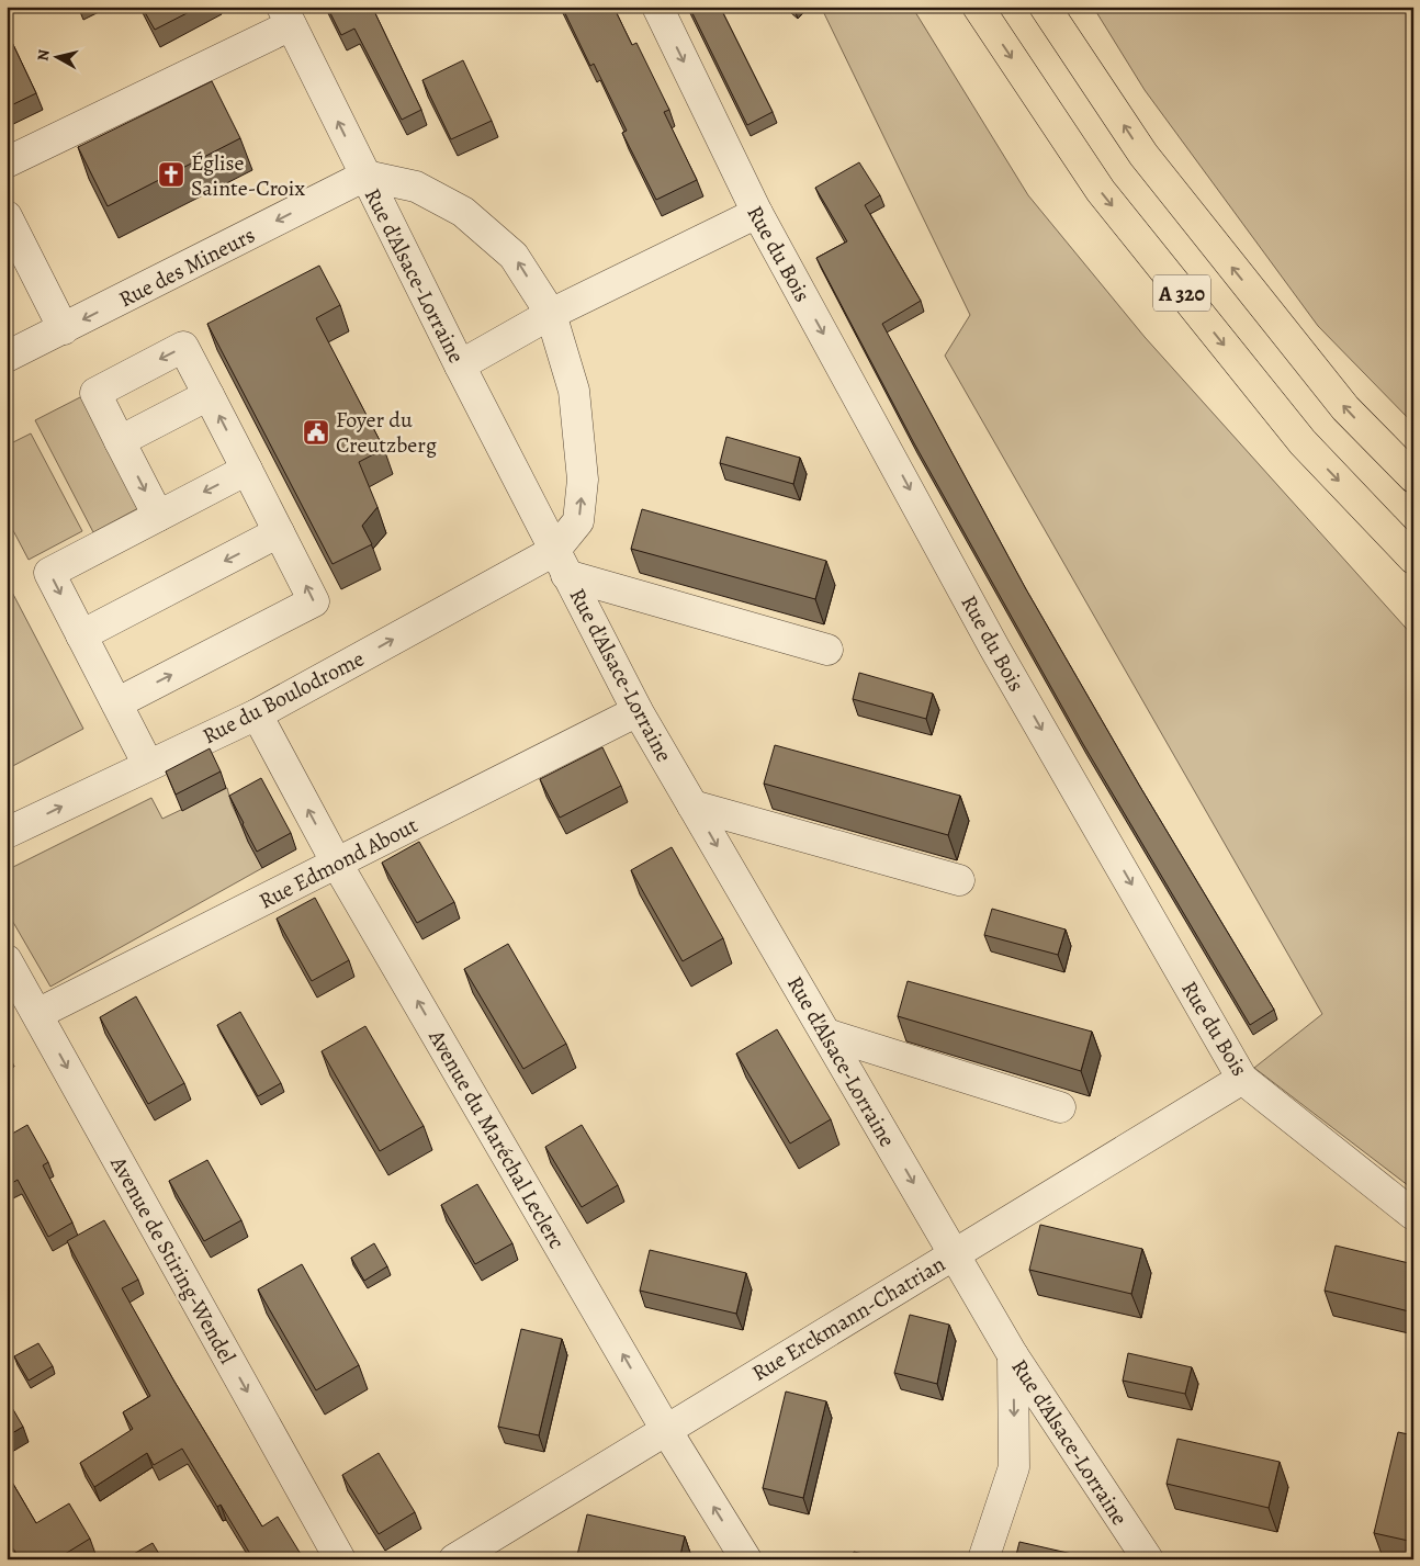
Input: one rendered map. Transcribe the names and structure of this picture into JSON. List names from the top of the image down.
{
  "streets": {
    "highway": ["A 320"],
    "street": [
      "Rue du Bois",
      "Rue des Mineurs",
      "Rue d'Alsace-Lorraine",
      "Rue du Boulodrome",
      "Rue Edmond About",
      "Avenue du Maréchal Leclerc",
      "Avenue de Stiring-Wendel",
      "Rue Erckmann-Chatrian"
    ]
  },
  "crossings": [
    ["Rue du Bois", "Rue Erckmann-Chatrian"],
    ["Rue des Mineurs", "Rue d'Alsace-Lorraine"],
    ["Rue d'Alsace-Lorraine", "Rue du Boulodrome"],
    ["Rue d'Alsace-Lorraine", "Rue Edmond About"],
    ["Rue d'Alsace-Lorraine", "Rue Erckmann-Chatrian"],
    ["Rue du Boulodrome", "Avenue du Maréchal Leclerc"],
    ["Rue Edmond About", "Avenue du Maréchal Leclerc"],
    ["Rue Edmond About", "Avenue de Stiring-Wendel"],
    ["Avenue du Maréchal Leclerc", "Rue Erckmann-Chatrian"]
  ],
  "one_way": ["Rue du Bois", "Avenue du Maréchal Leclerc", "Avenue de Stiring-Wendel"],
  "places": {
    "church": ["Église Sainte-Croix"],
    "public building": ["Foyer du Creutzberg"]
  },
  "north": "left"
}
